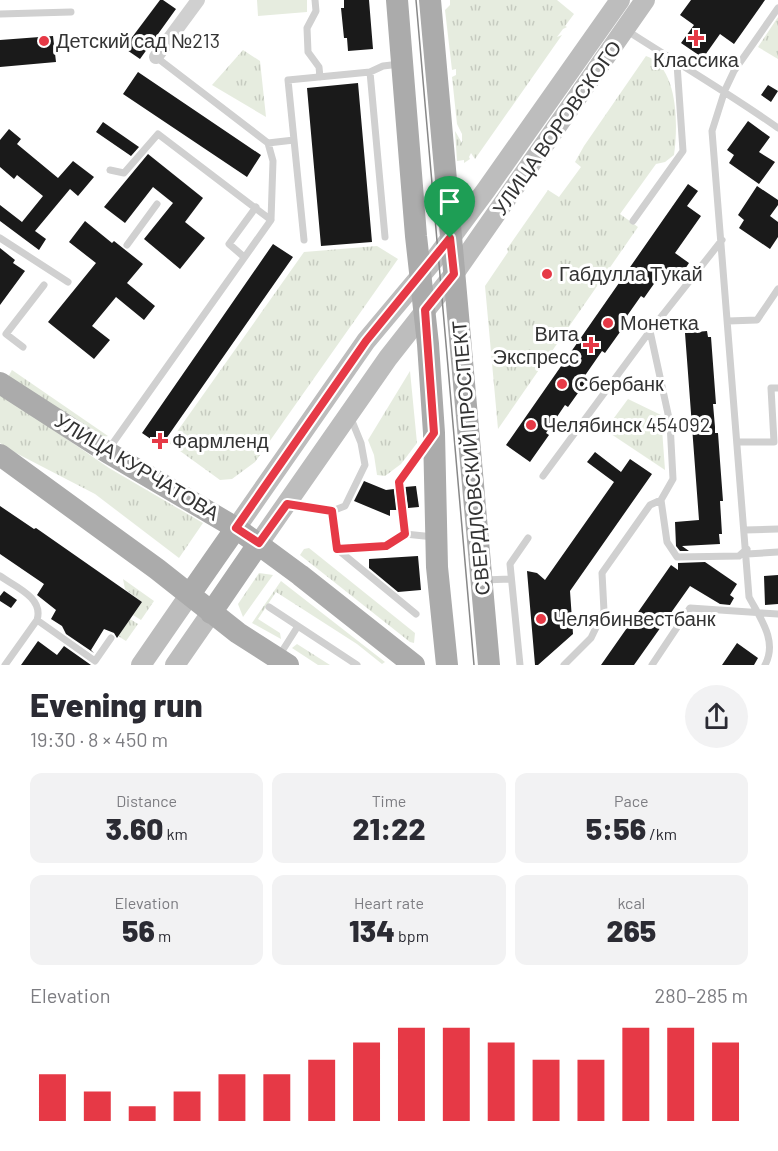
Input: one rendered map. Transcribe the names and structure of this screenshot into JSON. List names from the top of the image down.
{
  "streets": {
    "main road": ["УЛИЦА ВОРОВСКОГО", "СВЕРДЛОВСКИЙ ПРОСПЕКТ", "УЛИЦА КУРЧАТОВА"]
  },
  "crossings": [
    ["УЛИЦА ВОРОВСКОГО", "СВЕРДЛОВСКИЙ ПРОСПЕКТ"],
    ["УЛИЦА ВОРОВСКОГО", "УЛИЦА КУРЧАТОВА"]
  ],
  "places": {
    "health": ["Классика", "Вита Экспресс", "Фармленд"],
    "other": [
      "Детский сад №213",
      "Габдулла Тукай",
      "Монетка",
      "Сбербанк",
      "Челябинск 454092",
      "Челябинвестбанк"
    ]
  },
  "page": {
    "heading": ["Evening run", "19:30 · 8 × 450 m"],
    "stats": [
      ["Distance", "3.60 km"],
      ["Time", "21:22"],
      ["Pace", "5:56 /km"],
      ["Elevation", "56 m"],
      ["Heart rate", "134 bpm"],
      ["kcal", "265"]
    ],
    "chart": ["Elevation", "280–285 m"]
  }
}
